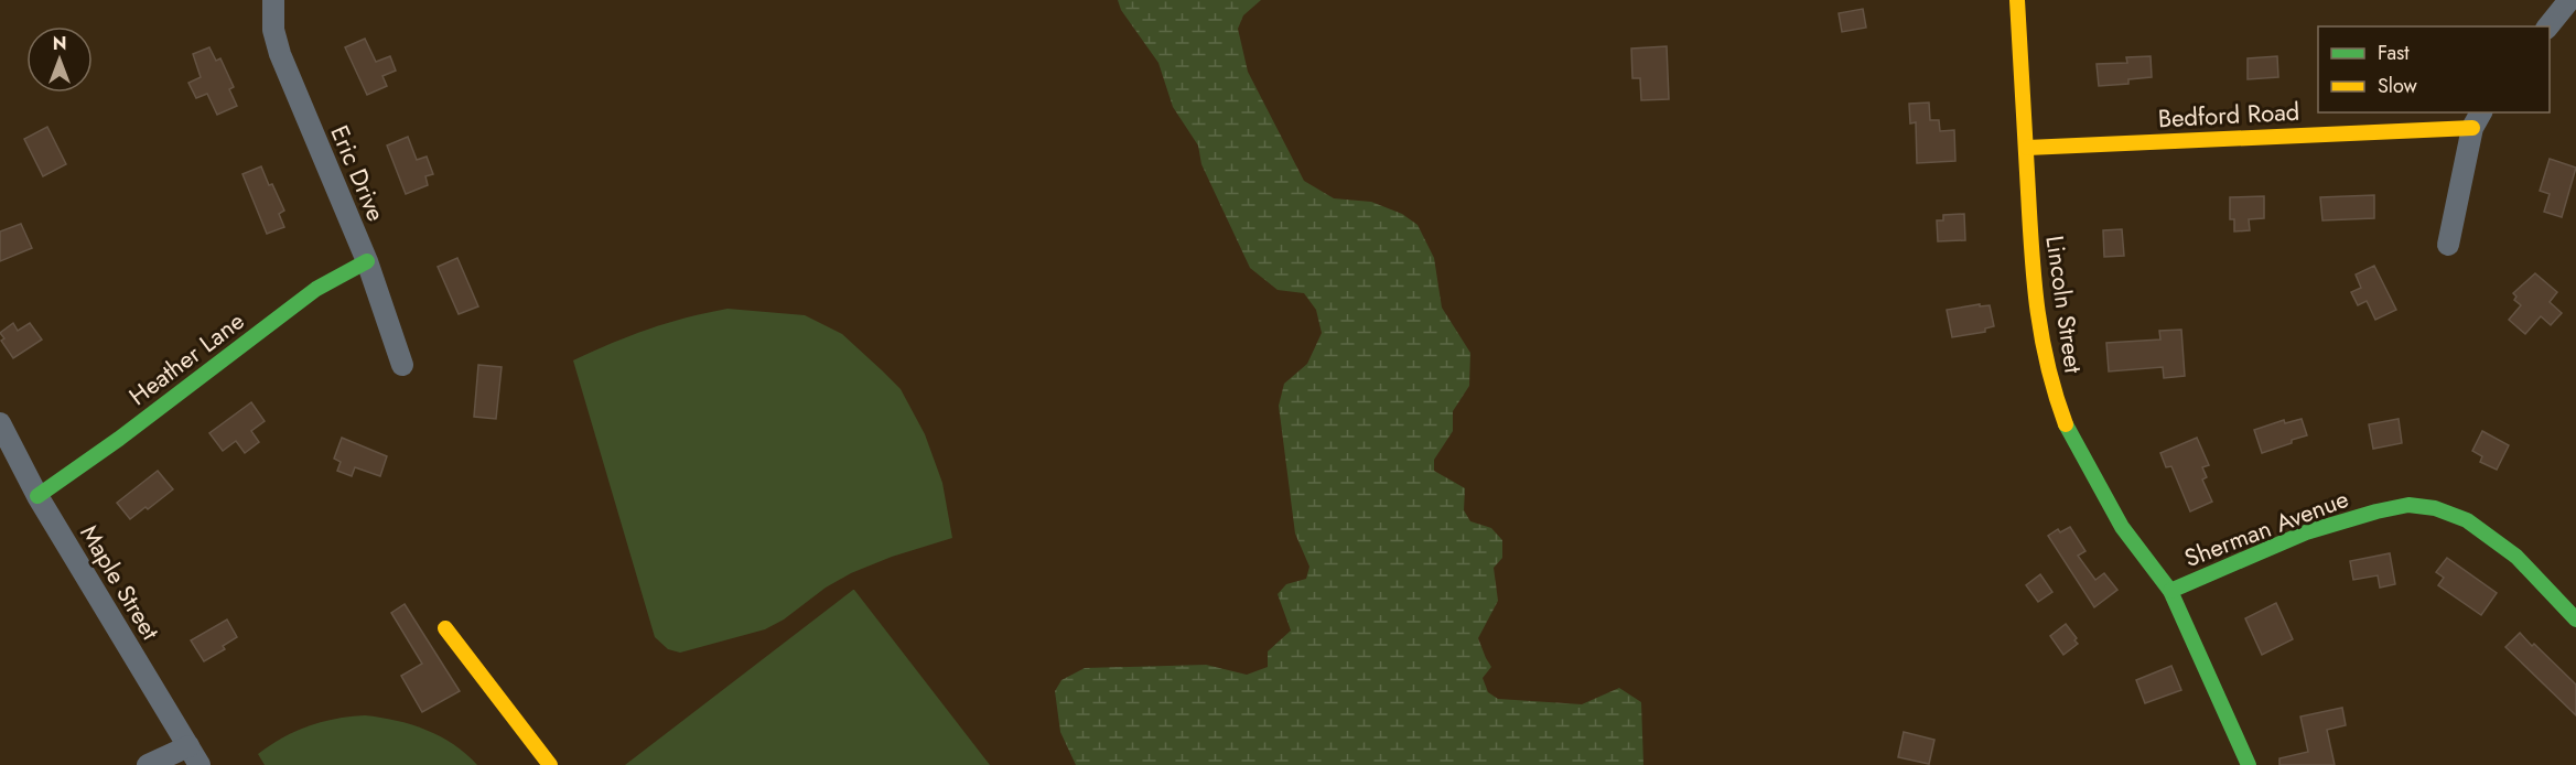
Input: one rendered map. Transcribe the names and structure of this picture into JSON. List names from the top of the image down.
{
  "streets": {
    "street": [
      "Bedford Road",
      "Eric Drive",
      "Lincoln Street",
      "Heather Lane",
      "Sherman Avenue",
      "Maple Street"
    ]
  },
  "crossings": [
    ["Bedford Road", "Lincoln Street"],
    ["Eric Drive", "Heather Lane"],
    ["Lincoln Street", "Sherman Avenue"],
    ["Heather Lane", "Maple Street"]
  ],
  "legend": ["Fast", "Slow"],
  "north": "top"
}
